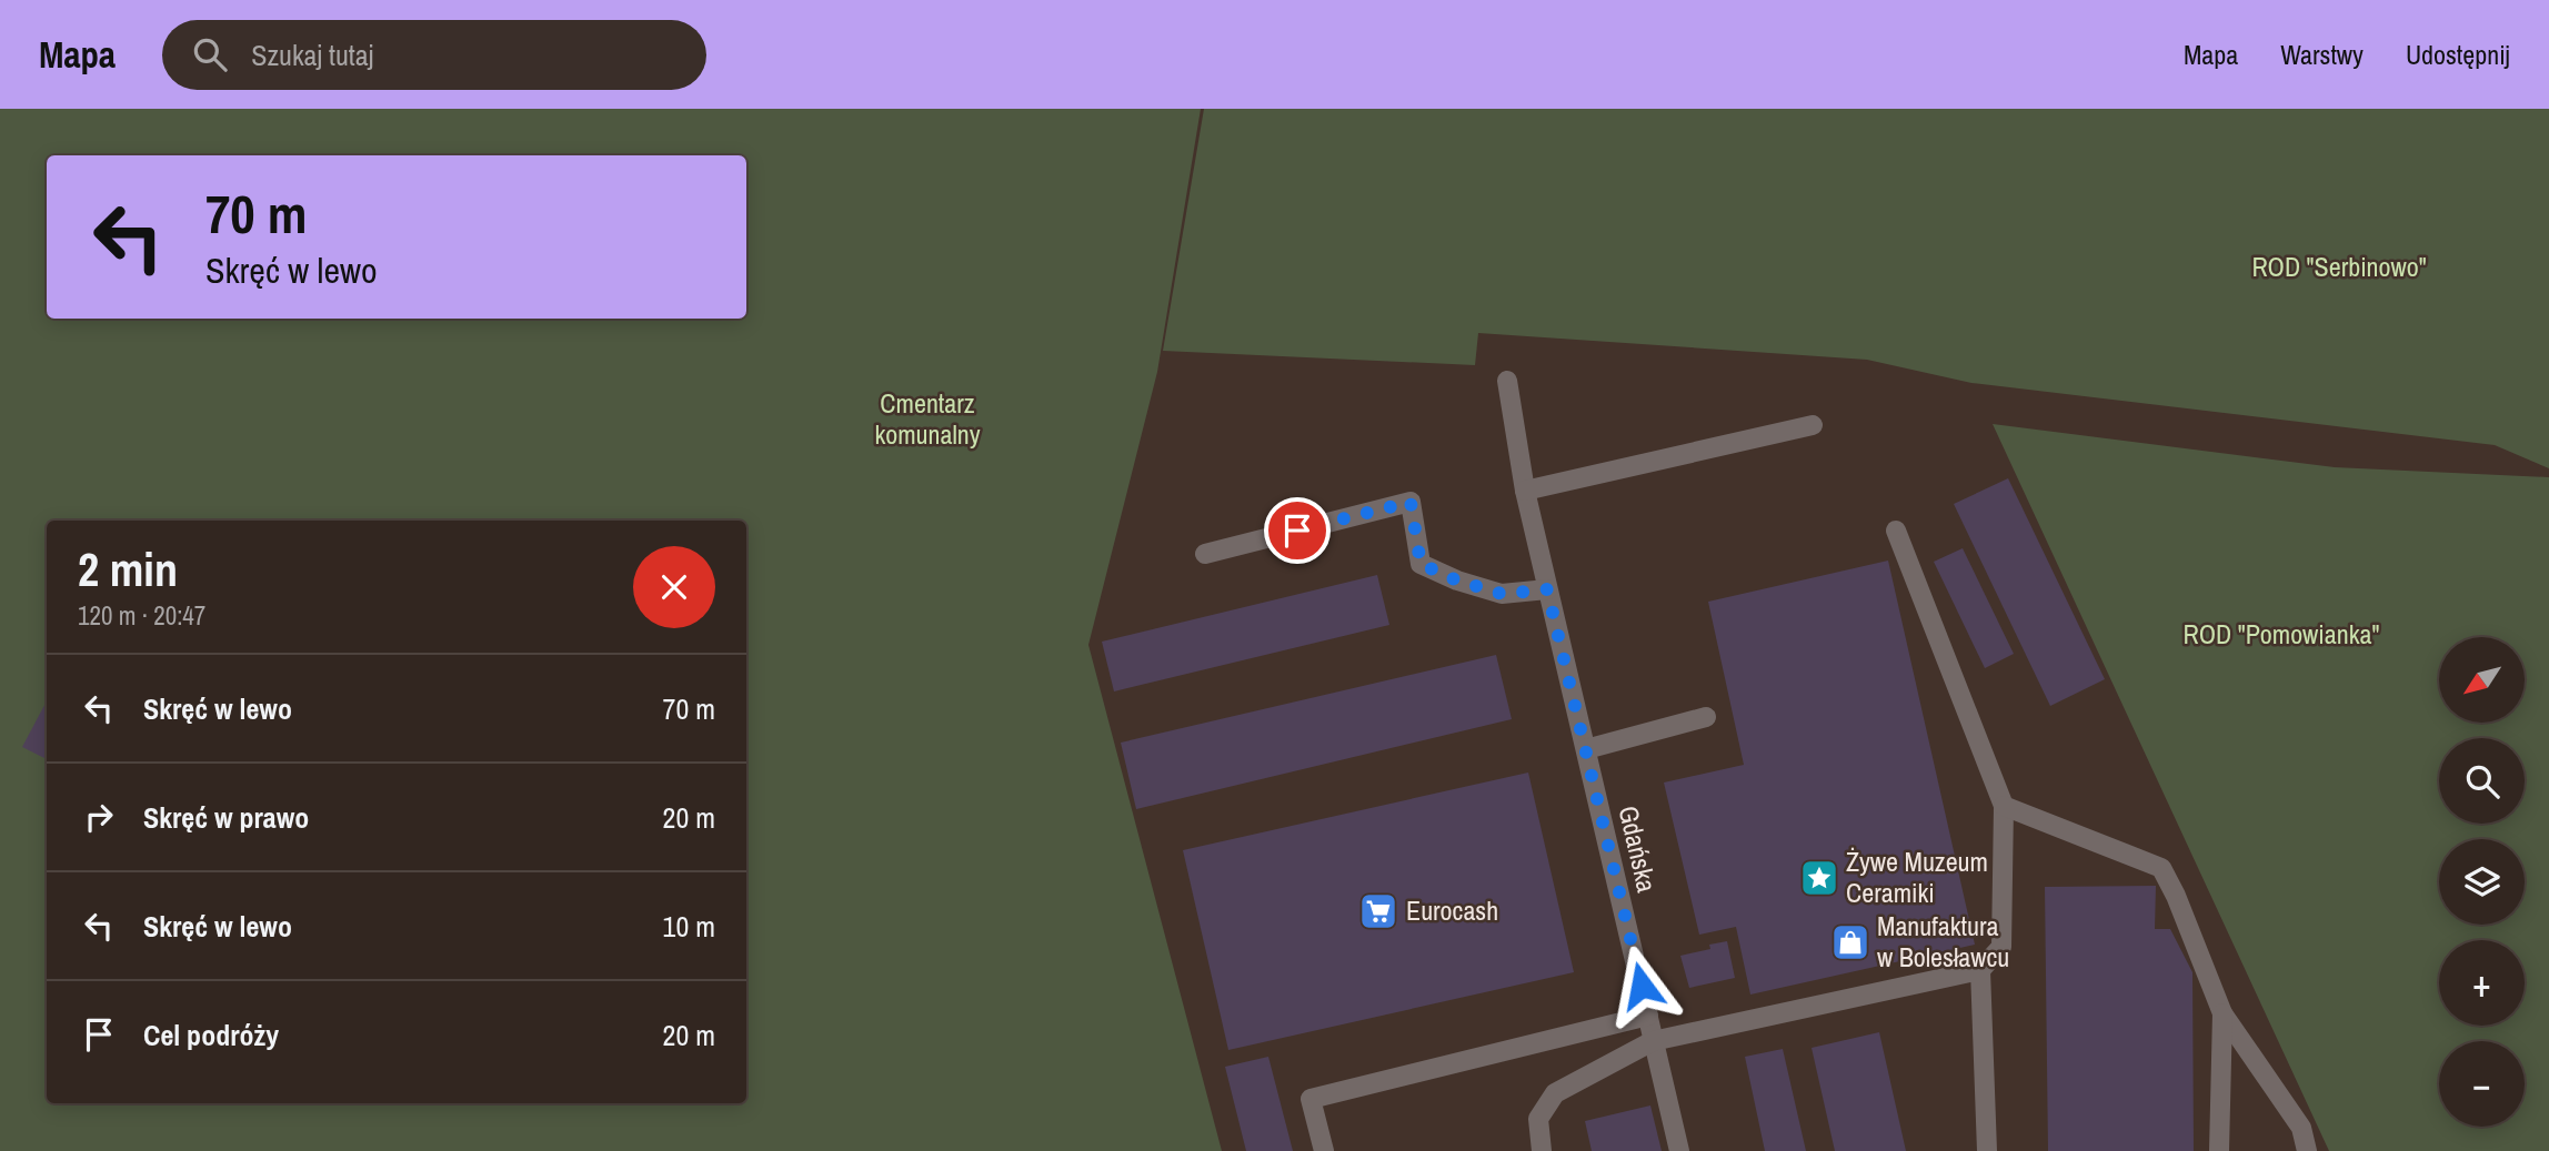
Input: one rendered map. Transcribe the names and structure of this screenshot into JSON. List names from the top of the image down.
{
  "streets": {
    "street": ["Gdańska"]
  },
  "parks": ["ROD \"Serbinowo\"", "Cmentarz komunalny", "ROD \"Pomowianka\""],
  "places": {
    "place": ["Żywe Muzeum Ceramiki"],
    "supermarket": ["Eurocash"],
    "shop": ["Manufaktura w Bolesławcu"]
  },
  "north": "bottom left",
  "page": {
    "header": "Mapa",
    "search": "Szukaj tutaj",
    "nav": ["Mapa", "Warstwy", "Udostępnij"],
    "turn": ["70 m", "Skręć w lewo"],
    "heading": ["2 min", "120 m · 20:47"],
    "map_buttons": ["+", "−"],
    "list": [
      {
        "name": "Skręć w lewo",
        "value": "70 m"
      },
      {
        "name": "Skręć w prawo",
        "value": "20 m"
      },
      {
        "name": "Skręć w lewo",
        "value": "10 m"
      },
      {
        "name": "Cel podróży",
        "value": "20 m"
      }
    ]
  }
}
